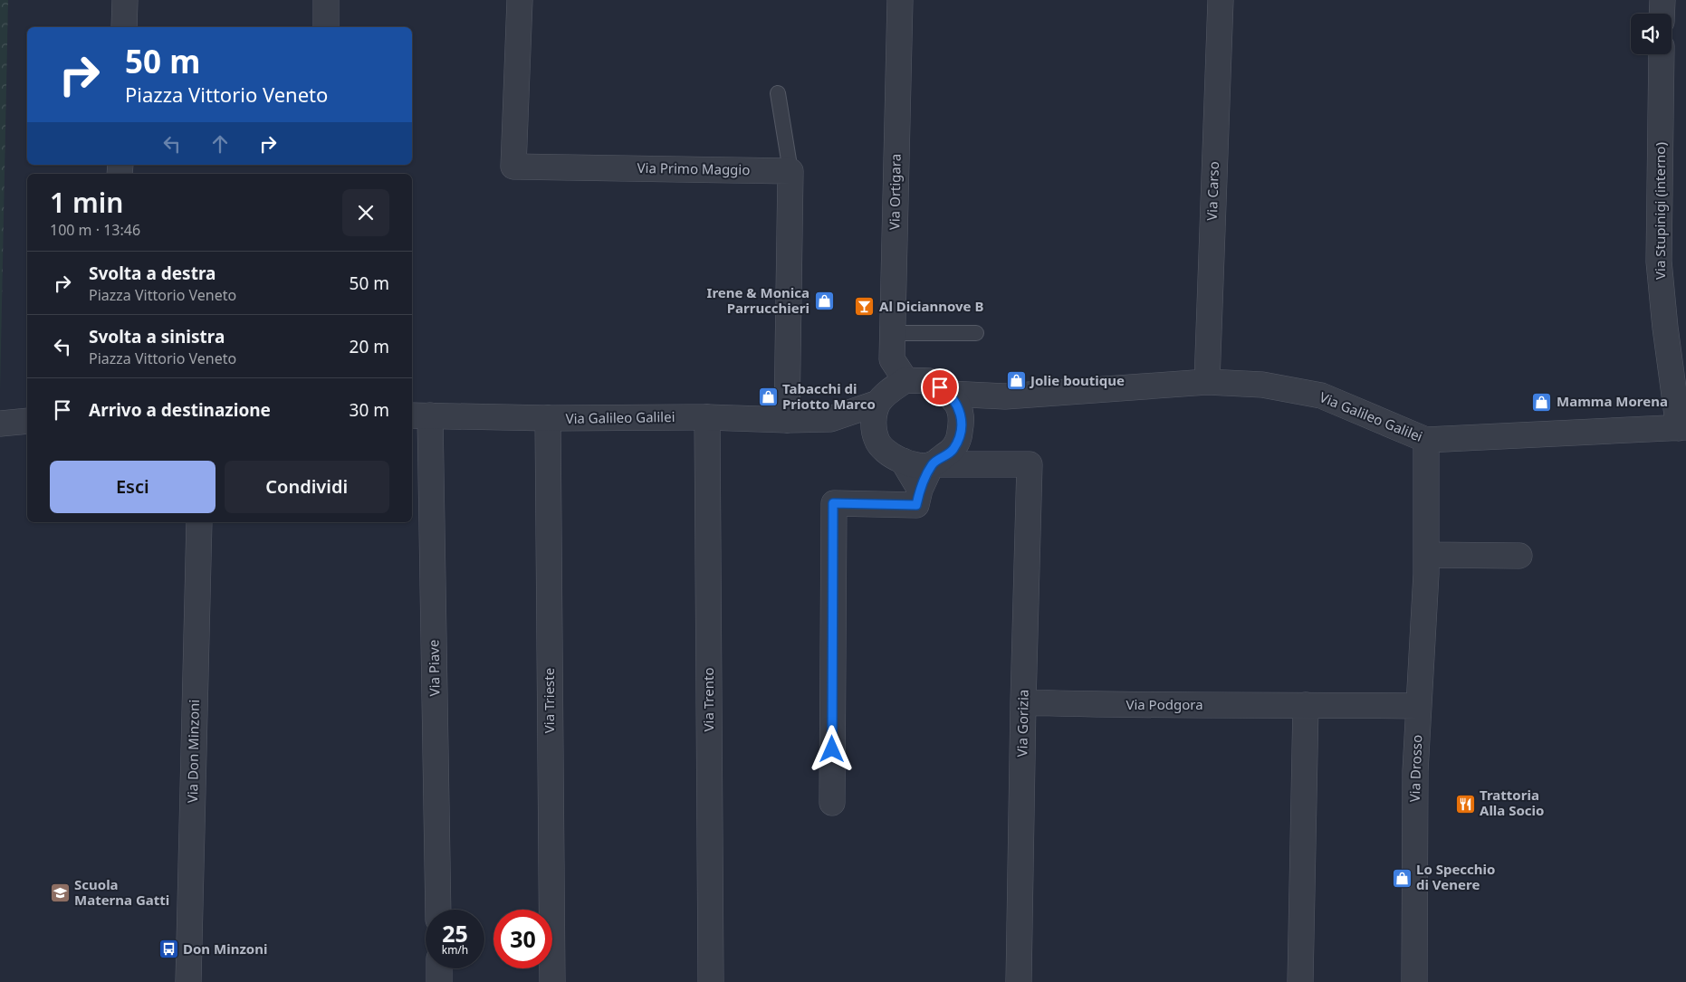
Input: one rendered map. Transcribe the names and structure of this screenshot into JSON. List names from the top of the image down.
{
  "streets": {
    "street": [
      "Via Primo Maggio",
      "Via Carso",
      "Via Ortigara",
      "Via Stupinigi (interno)",
      "Via Galileo Galilei",
      "Via Piave",
      "Via Trento",
      "Via Trieste",
      "Via Podgora",
      "Via Gorizia",
      "Via Don Minzoni",
      "Via Drosso"
    ]
  },
  "crossings": [
    ["Via Carso", "Via Galileo Galilei"],
    ["Via Ortigara", "Via Galileo Galilei"],
    ["Via Ortigara", "Via Gorizia"],
    ["Via Stupinigi (interno)", "Via Galileo Galilei"],
    ["Via Galileo Galilei", "Via Piave"],
    ["Via Galileo Galilei", "Via Trento"],
    ["Via Galileo Galilei", "Via Trieste"],
    ["Via Galileo Galilei", "Via Gorizia"],
    ["Via Galileo Galilei", "Via Drosso"],
    ["Via Podgora", "Via Gorizia"],
    ["Via Podgora", "Via Drosso"]
  ],
  "places": {
    "shop": [
      "Irene & Monica Parrucchieri",
      "Jolie boutique",
      "Tabacchi di Priotto Marco",
      "Mamma Morena",
      "Lo Specchio di Venere"
    ],
    "bar": ["Al Diciannove B"],
    "restaurant": ["Trattoria Alla Socio"],
    "school or university": ["Scuola Materna Gatti"],
    "bus stop": ["Don Minzoni"]
  },
  "page": {
    "turn": ["50 m", "Piazza Vittorio Veneto"],
    "heading": ["1 min", "100 m · 13:46"],
    "list": [
      {
        "name": "Svolta a destra",
        "note": "Piazza Vittorio Veneto",
        "value": "50 m"
      },
      {
        "name": "Svolta a sinistra",
        "note": "Piazza Vittorio Veneto",
        "value": "20 m"
      },
      {
        "name": "Arrivo a destinazione",
        "value": "30 m"
      }
    ],
    "buttons": ["Esci", "Condividi"],
    "speed": "25 km/h",
    "limit": "30"
  }
}
